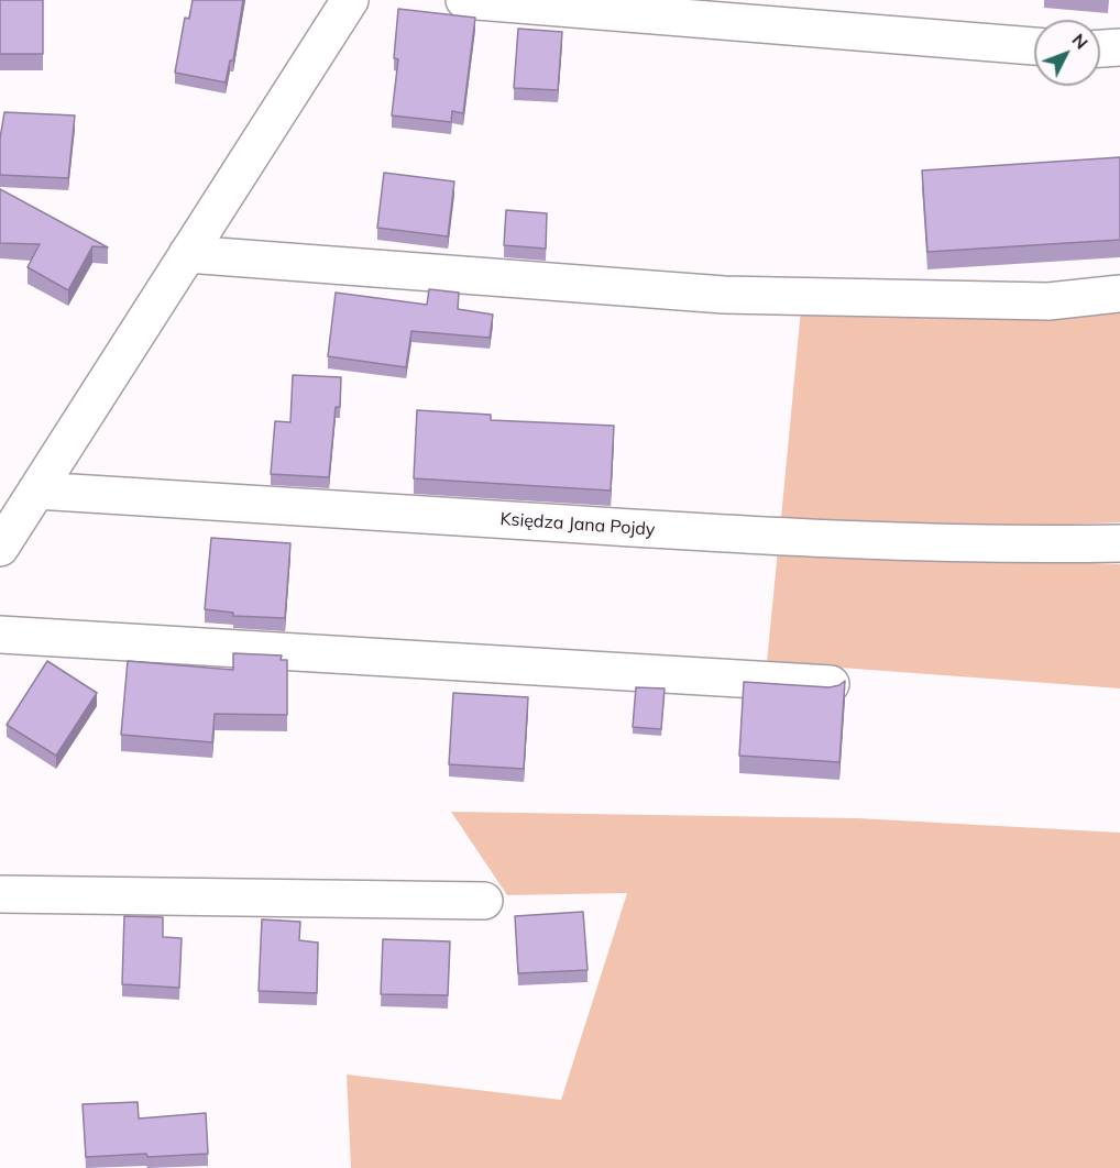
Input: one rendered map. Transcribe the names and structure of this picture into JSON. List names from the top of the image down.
{
  "streets": {
    "street": ["Księdza Jana Pojdy"]
  },
  "north": "top right"
}
